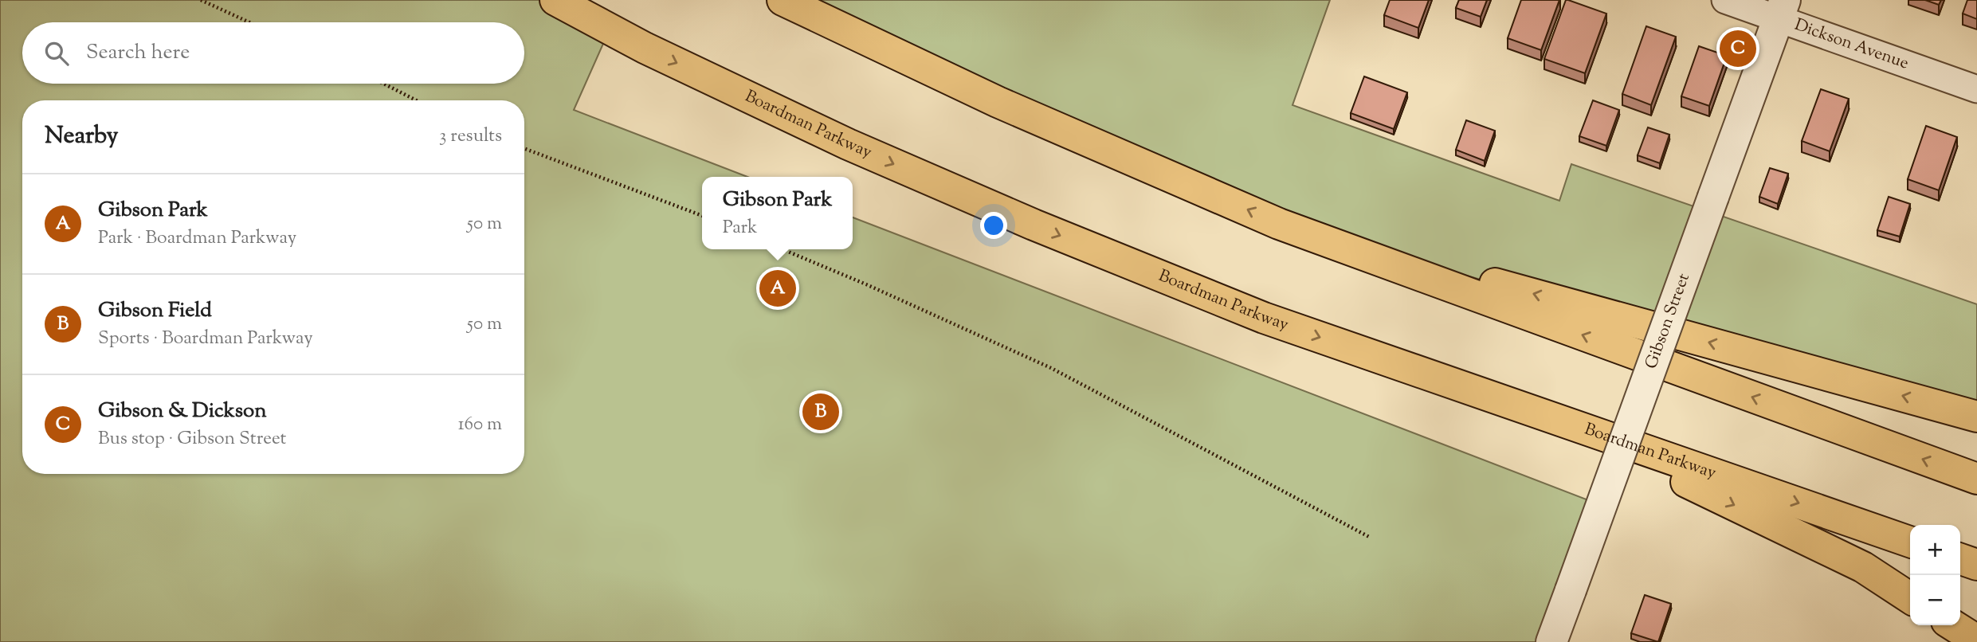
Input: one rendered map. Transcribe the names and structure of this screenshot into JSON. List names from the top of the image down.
{
  "streets": {
    "highway": ["Boardman Parkway"],
    "street": ["Dickson Avenue", "Gibson Street"]
  },
  "crossings": [
    ["Dickson Avenue", "Gibson Street"]
  ],
  "page": {
    "search": "Search here",
    "pins": ["C", "A", "B"],
    "heading": ["Nearby", "3 results"],
    "list": [
      {
        "mark": "A",
        "name": "Gibson Park",
        "note": "Park · Boardman Parkway",
        "value": "50 m"
      },
      {
        "mark": "B",
        "name": "Gibson Field",
        "note": "Sports · Boardman Parkway",
        "value": "50 m"
      },
      {
        "mark": "C",
        "name": "Gibson & Dickson",
        "note": "Bus stop · Gibson Street",
        "value": "160 m"
      }
    ],
    "popup": ["Gibson Park", "Park"],
    "map_buttons": ["+", "−"]
  }
}
